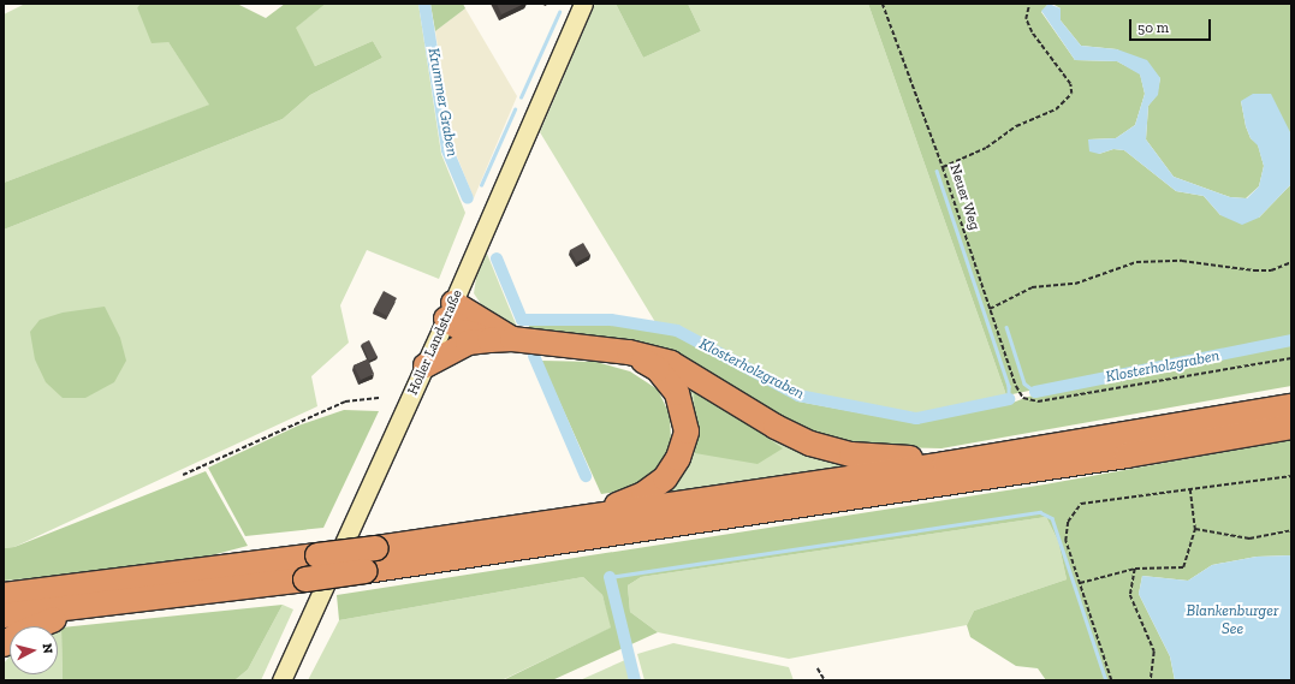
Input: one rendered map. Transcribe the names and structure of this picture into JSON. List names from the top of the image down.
{
  "streets": {
    "main road": ["Holler Landstraße"],
    "path": ["Neuer Weg"]
  },
  "water": ["Krummer Graben", "Klosterholzgraben", "Blankenburger See"],
  "scale_bar": "50 m",
  "north": "right"
}
